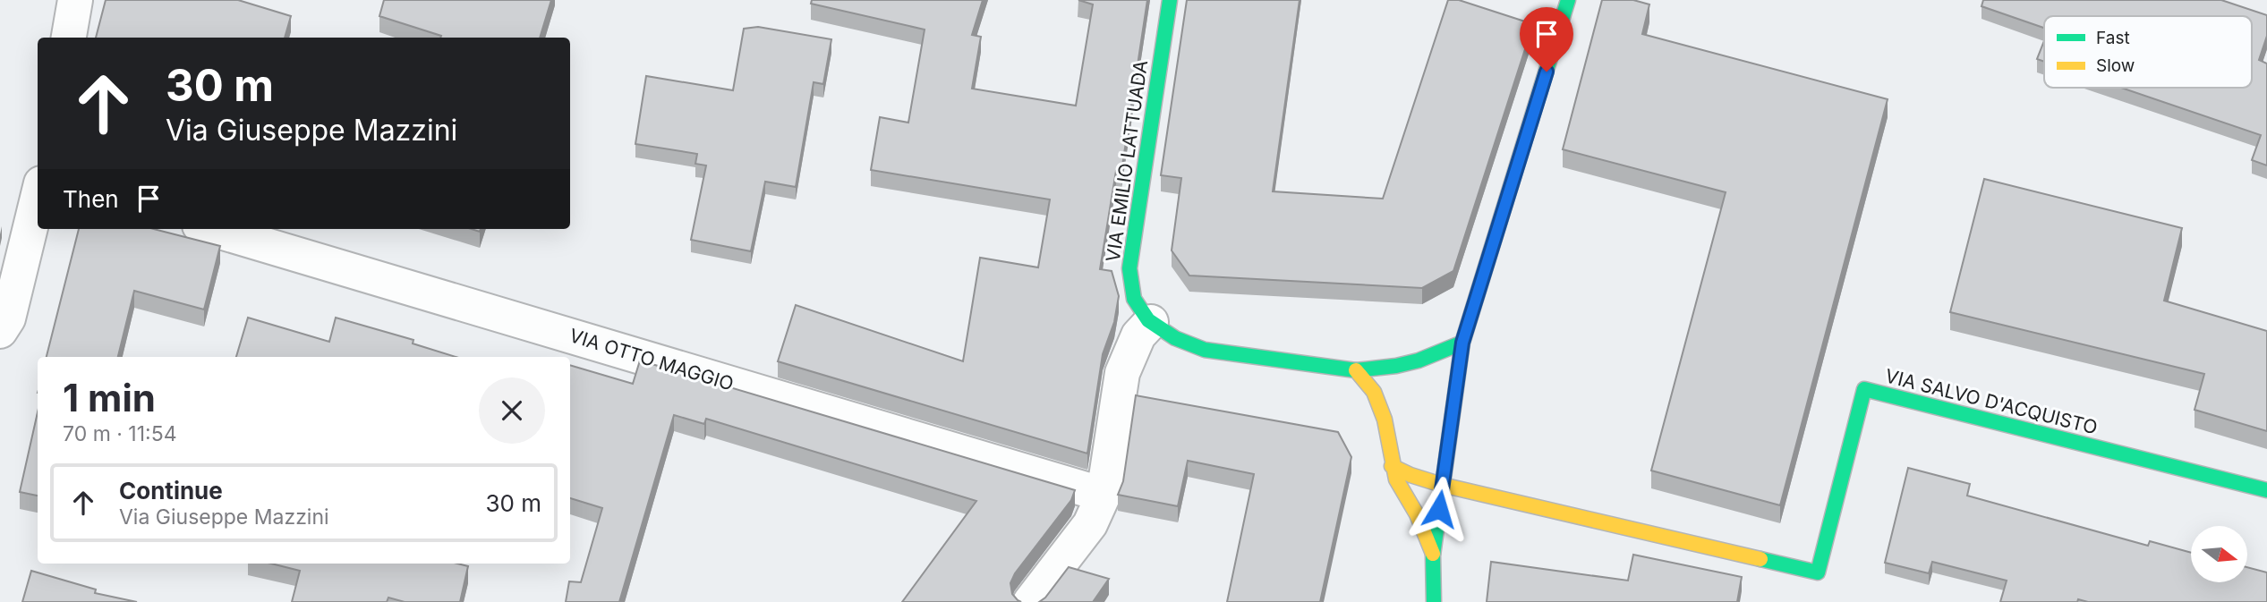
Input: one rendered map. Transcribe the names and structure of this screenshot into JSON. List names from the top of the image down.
{
  "streets": {
    "street": ["VIA EMILIO LATTUADA", "VIA OTTO MAGGIO", "VIA SALVO D'ACQUISTO"]
  },
  "legend": ["Fast", "Slow"],
  "north": "right",
  "page": {
    "turn": ["30 m", "Via Giuseppe Mazzini"],
    "then": "Then",
    "heading": ["1 min", "70 m · 11:54"],
    "list": [
      {
        "name": "Continue",
        "note": "Via Giuseppe Mazzini",
        "value": "30 m"
      }
    ]
  }
}
